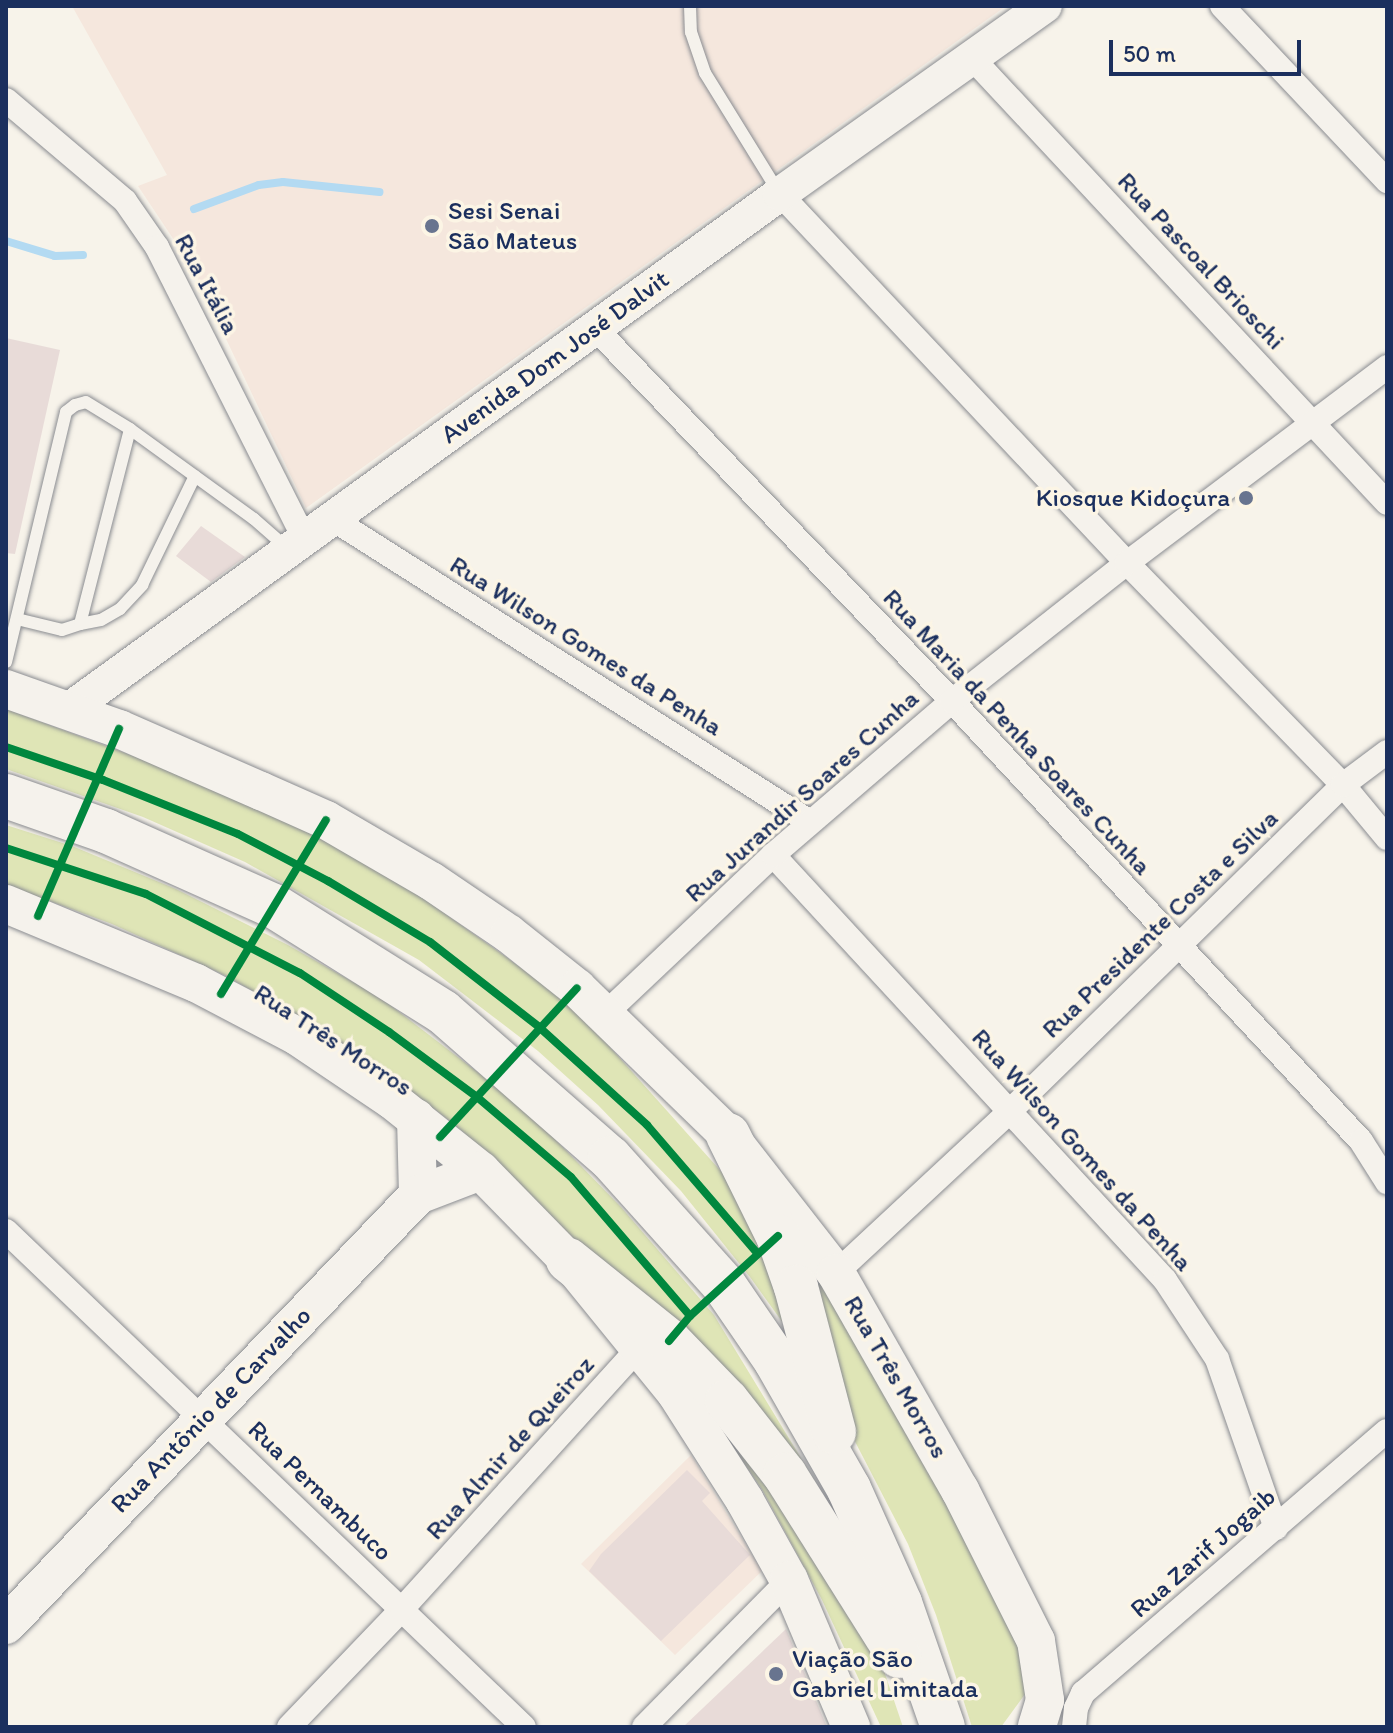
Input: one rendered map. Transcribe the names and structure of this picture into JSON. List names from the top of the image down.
{
  "streets": {
    "main road": ["Rua Três Morros", "Rua Antônio de Carvalho"],
    "street": [
      "Rua Pascoal Brioschi",
      "Rua Itália",
      "Avenida Dom José Dalvit",
      "Rua Wilson Gomes da Penha",
      "Rua Maria da Penha Soares Cunha",
      "Rua Jurandir Soares Cunha",
      "Rua Presidente Costa e Silva",
      "Rua Almir de Queiroz",
      "Rua Pernambuco",
      "Rua Zarif Jogaib"
    ]
  },
  "crossings": [
    ["Rua Pascoal Brioschi", "Avenida Dom José Dalvit"],
    ["Rua Pascoal Brioschi", "Rua Jurandir Soares Cunha"],
    ["Rua Itália", "Avenida Dom José Dalvit"],
    ["Rua Itália", "Rua Wilson Gomes da Penha"],
    ["Avenida Dom José Dalvit", "Rua Wilson Gomes da Penha"],
    ["Avenida Dom José Dalvit", "Rua Maria da Penha Soares Cunha"],
    ["Avenida Dom José Dalvit", "Rua Três Morros"],
    ["Rua Wilson Gomes da Penha", "Rua Jurandir Soares Cunha"],
    ["Rua Wilson Gomes da Penha", "Rua Presidente Costa e Silva"],
    ["Rua Wilson Gomes da Penha", "Rua Zarif Jogaib"],
    ["Rua Maria da Penha Soares Cunha", "Rua Jurandir Soares Cunha"],
    ["Rua Maria da Penha Soares Cunha", "Rua Presidente Costa e Silva"],
    ["Rua Jurandir Soares Cunha", "Rua Três Morros"],
    ["Rua Presidente Costa e Silva", "Rua Três Morros"],
    ["Rua Três Morros", "Rua Antônio de Carvalho"],
    ["Rua Três Morros", "Rua Almir de Queiroz"],
    ["Rua Antônio de Carvalho", "Rua Pernambuco"],
    ["Rua Almir de Queiroz", "Rua Pernambuco"]
  ],
  "places": ["Sesi Senai São Mateus", "Kiosque Kidoçura", "Viação São Gabriel Limitada"],
  "scale_bar": "50 m"
}
